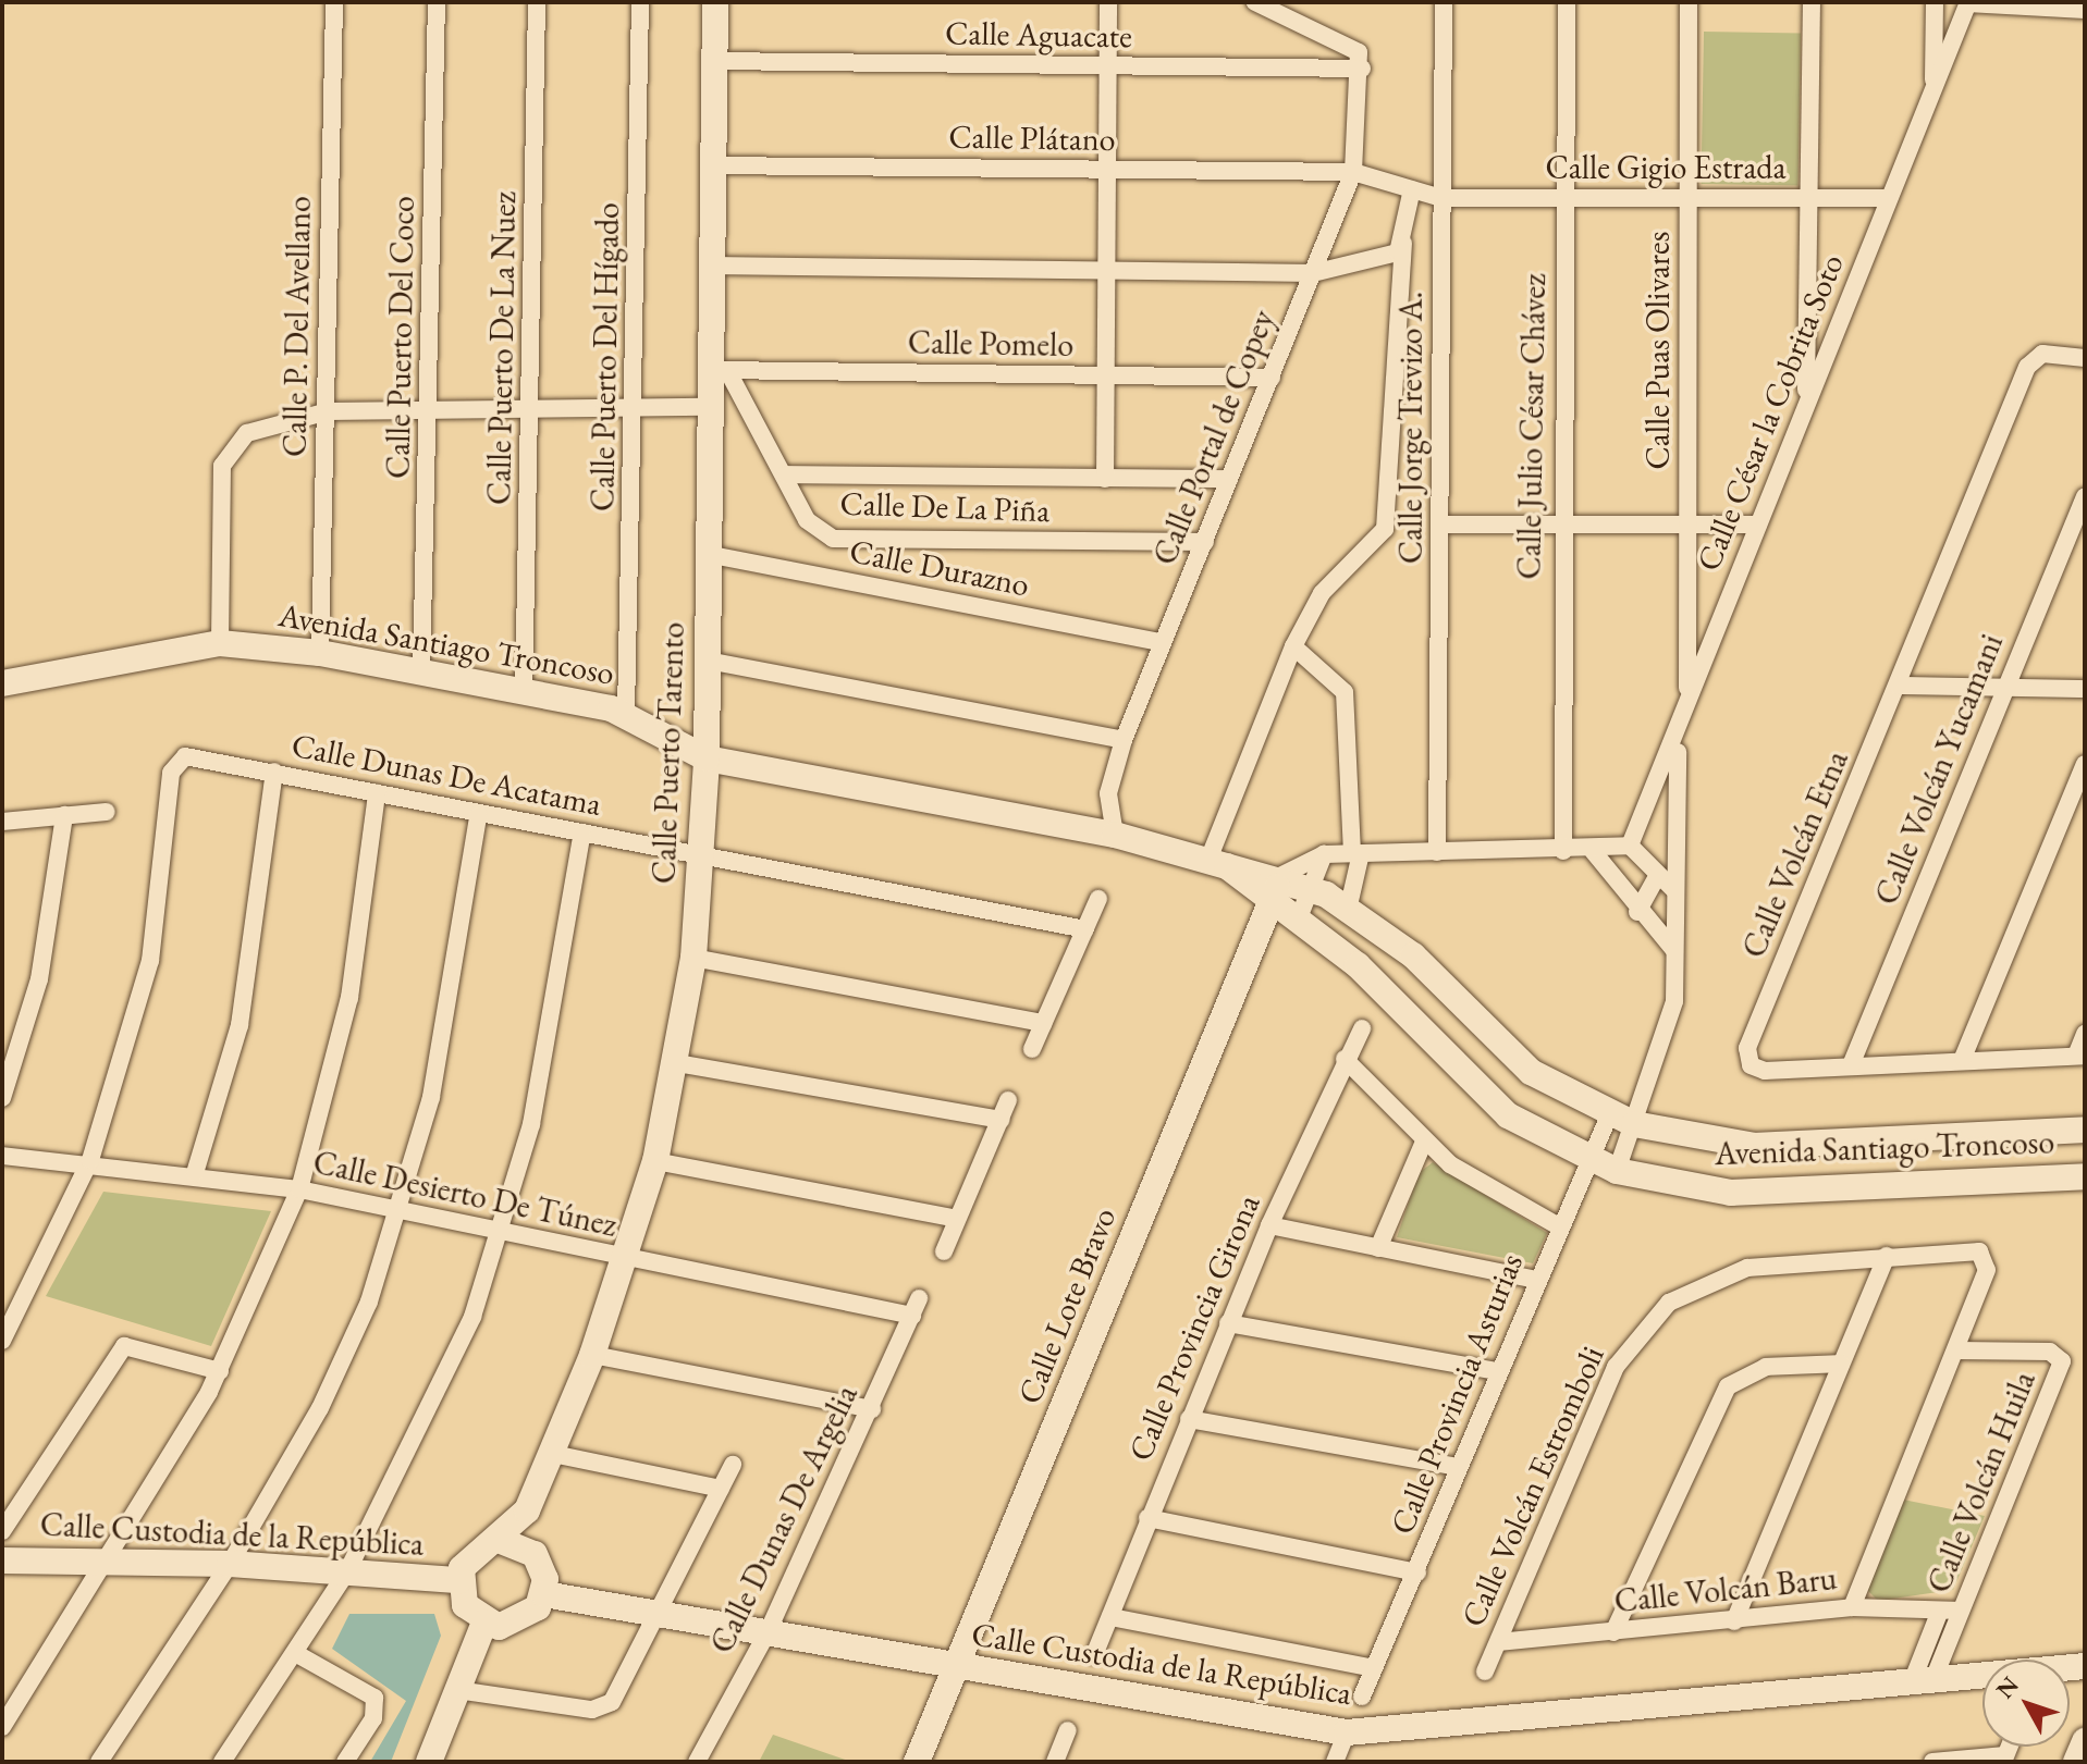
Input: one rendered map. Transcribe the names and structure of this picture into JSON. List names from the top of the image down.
{
  "streets": {
    "main road": [
      "Avenida Santiago Troncoso",
      "Calle Puerto Tarento",
      "Calle Lote Bravo",
      "Calle Custodia de la República"
    ],
    "street": [
      "Calle Aguacate",
      "Calle Plátano",
      "Calle Gigio Estrada",
      "Calle P. Del Avellano",
      "Calle Puerto Del Coco",
      "Calle Pomelo",
      "Calle Puerto De La Nuez",
      "Calle Puas Olivares",
      "Calle Puerto Del Hígado",
      "Calle César la Cobrita Soto",
      "Calle Julio César Chávez",
      "Calle Jorge Trevizo A.",
      "Calle Portal de Copey",
      "Calle De La Piña",
      "Calle Durazno",
      "Calle Volcán Yucamani",
      "Calle Dunas De Acatama",
      "Calle Volcán Etna",
      "Calle Desierto De Túnez",
      "Calle Provincia Girona",
      "Calle Provincia Asturias",
      "Calle Volcán Huila",
      "Calle Volcán Estromboli",
      "Calle Dunas De Argelia",
      "Calle Volcán Baru"
    ]
  },
  "crossings": [
    ["Calle Aguacate", "Calle Portal de Copey"],
    ["Calle Aguacate", "Calle Puerto Tarento"],
    ["Calle Plátano", "Calle Gigio Estrada"],
    ["Calle Plátano", "Calle Portal de Copey"],
    ["Calle Plátano", "Calle Puerto Tarento"],
    ["Calle Gigio Estrada", "Calle Puas Olivares"],
    ["Calle Gigio Estrada", "Calle César la Cobrita Soto"],
    ["Calle Gigio Estrada", "Calle Julio César Chávez"],
    ["Calle Gigio Estrada", "Calle Jorge Trevizo A."],
    ["Calle P. Del Avellano", "Avenida Santiago Troncoso"],
    ["Calle Puerto Del Coco", "Avenida Santiago Troncoso"],
    ["Calle Pomelo", "Calle Portal de Copey"],
    ["Calle Pomelo", "Calle De La Piña"],
    ["Calle Pomelo", "Calle Puerto Tarento"],
    ["Calle Puerto De La Nuez", "Avenida Santiago Troncoso"],
    ["Calle Puas Olivares", "Calle César la Cobrita Soto"],
    ["Calle Puerto Del Hígado", "Avenida Santiago Troncoso"],
    ["Calle Portal de Copey", "Calle De La Piña"],
    ["Calle Portal de Copey", "Calle Durazno"],
    ["Calle Portal de Copey", "Avenida Santiago Troncoso"],
    ["Calle De La Piña", "Calle Puerto Tarento"],
    ["Calle Durazno", "Calle Puerto Tarento"],
    ["Avenida Santiago Troncoso", "Calle Puerto Tarento"],
    ["Avenida Santiago Troncoso", "Calle Lote Bravo"],
    ["Avenida Santiago Troncoso", "Calle Provincia Asturias"],
    ["Calle Puerto Tarento", "Calle Dunas De Acatama"],
    ["Calle Puerto Tarento", "Calle Desierto De Túnez"],
    ["Calle Puerto Tarento", "Calle Custodia de la República"],
    ["Calle Volcán Yucamani", "Calle Volcán Etna"],
    ["Calle Dunas De Acatama", "Calle Desierto De Túnez"],
    ["Calle Desierto De Túnez", "Calle Dunas De Argelia"],
    ["Calle Lote Bravo", "Calle Custodia de la República"],
    ["Calle Volcán Huila", "Calle Volcán Estromboli"],
    ["Calle Volcán Huila", "Calle Custodia de la República"],
    ["Calle Volcán Huila", "Calle Volcán Baru"],
    ["Calle Volcán Estromboli", "Calle Volcán Baru"],
    ["Calle Dunas De Argelia", "Calle Custodia de la República"]
  ],
  "north": "top left"
}
